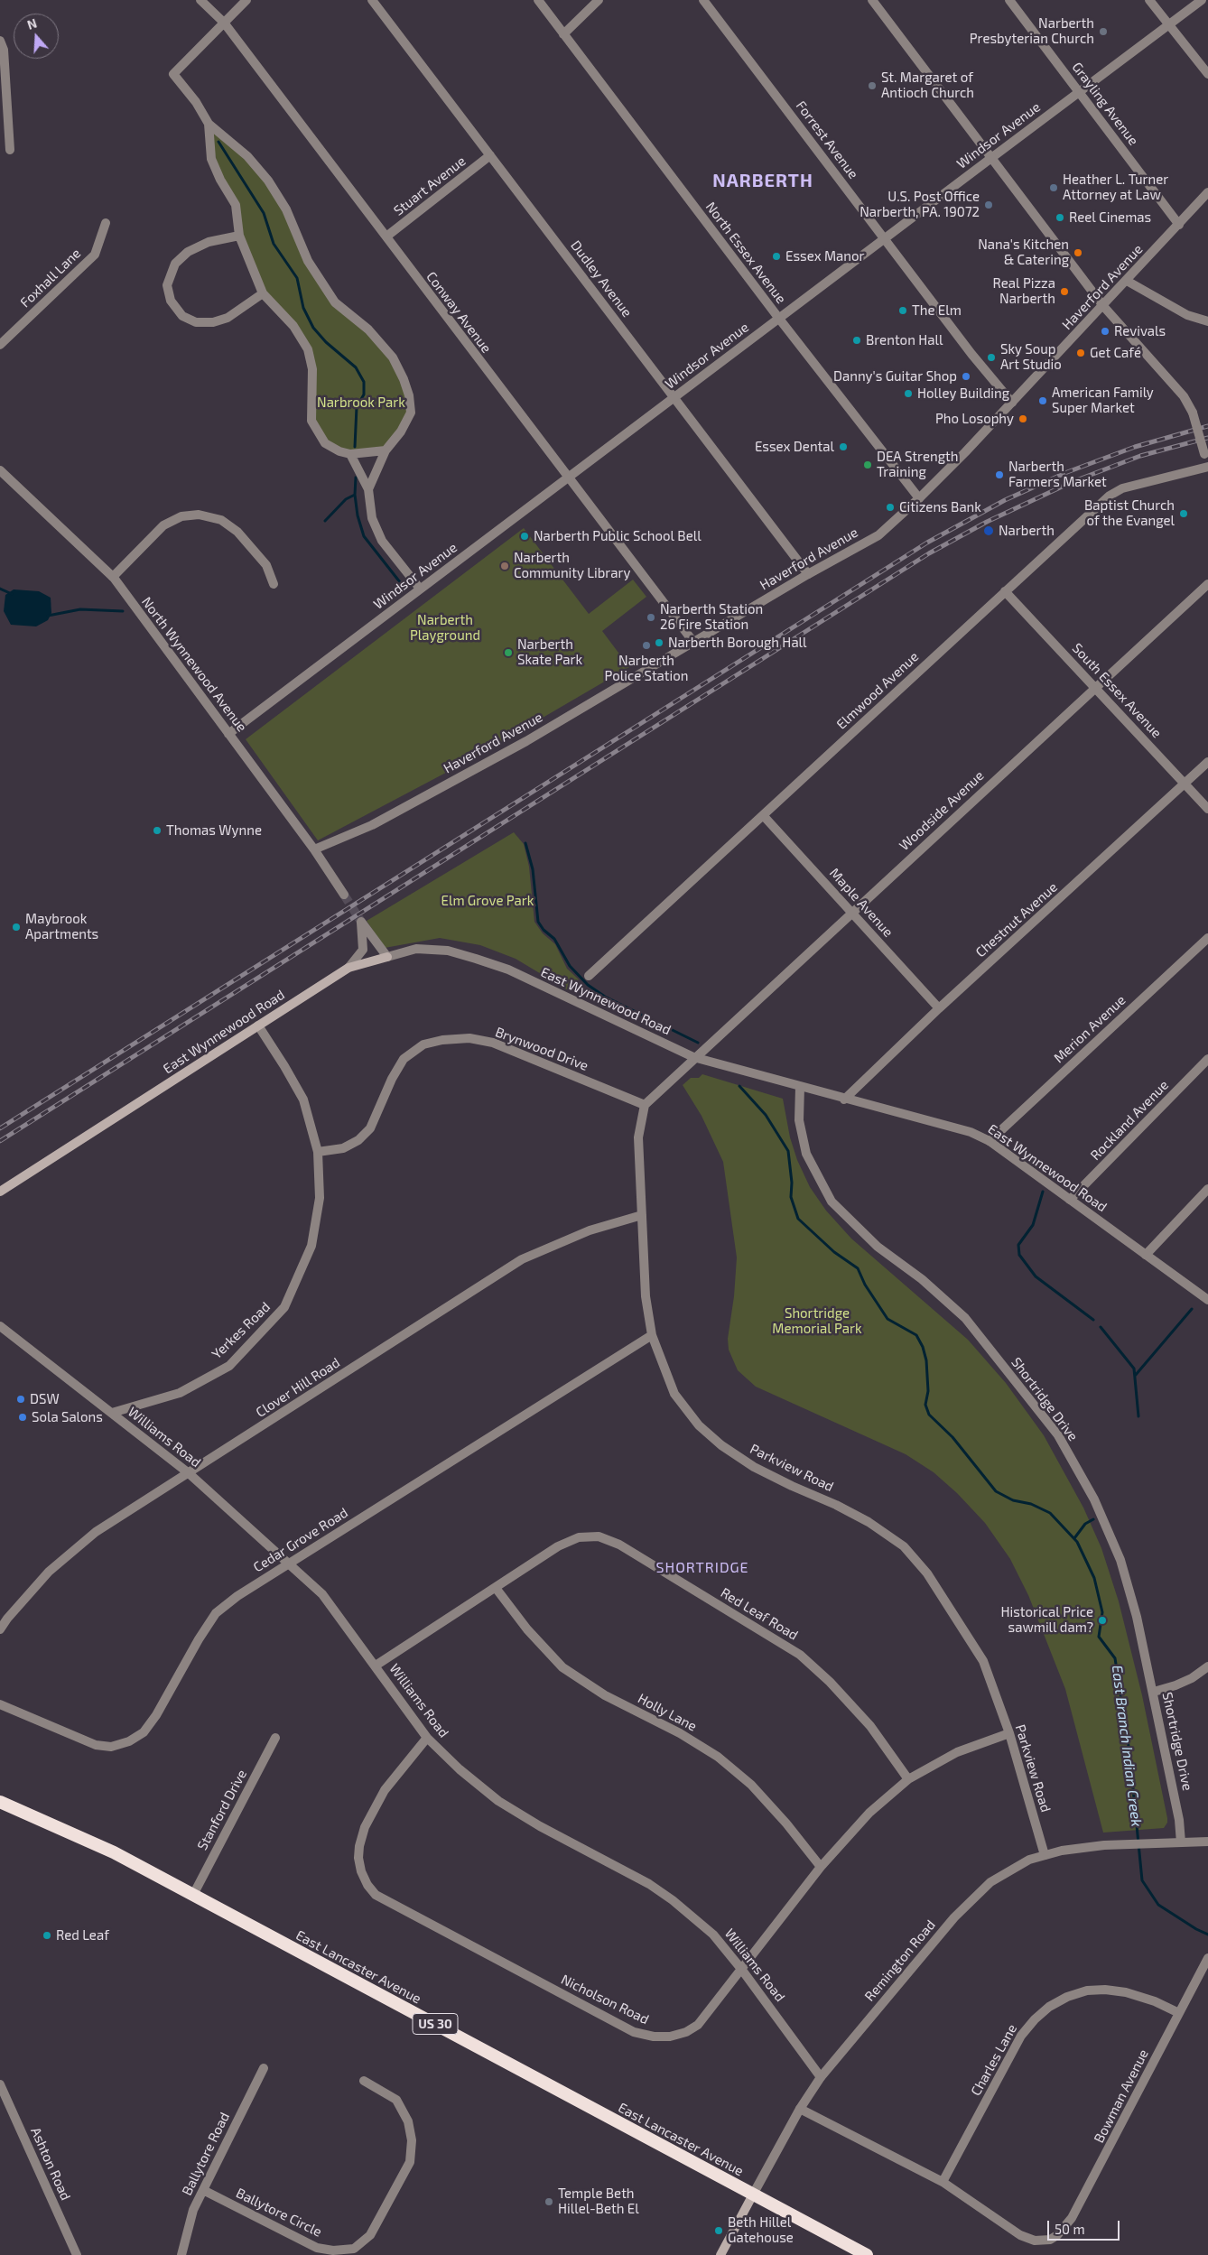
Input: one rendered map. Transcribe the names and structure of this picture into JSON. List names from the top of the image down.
{
  "streets": {
    "highway": ["East Lancaster Avenue", "US 30"],
    "main road": ["East Wynnewood Road", "Remington Road"],
    "street": [
      "Grayling Avenue",
      "Windsor Avenue",
      "Forrest Avenue",
      "Stuart Avenue",
      "North Essex Avenue",
      "Foxhall Lane",
      "Dudley Avenue",
      "Haverford Avenue",
      "Conway Avenue",
      "North Wynnewood Avenue",
      "Elmwood Avenue",
      "South Essex Avenue",
      "Woodside Avenue",
      "Maple Avenue",
      "Chestnut Avenue",
      "Merion Avenue",
      "Brynwood Drive",
      "Rockland Avenue",
      "Yerkes Road",
      "Clover Hill Road",
      "Shortridge Drive",
      "Williams Road",
      "Parkview Road",
      "Cedar Grove Road",
      "Red Leaf Road",
      "Holly Lane",
      "Stanford Drive",
      "Nicholson Road",
      "Charles Lane",
      "Bowman Avenue",
      "Ballytore Road",
      "Ashton Road",
      "Ballytore Circle"
    ]
  },
  "crossings": [
    ["Grayling Avenue", "Windsor Avenue"],
    ["Grayling Avenue", "Haverford Avenue"],
    ["Windsor Avenue", "Forrest Avenue"],
    ["Windsor Avenue", "North Essex Avenue"],
    ["Windsor Avenue", "Dudley Avenue"],
    ["Windsor Avenue", "Conway Avenue"],
    ["Windsor Avenue", "North Wynnewood Avenue"],
    ["Forrest Avenue", "Haverford Avenue"],
    ["Stuart Avenue", "Dudley Avenue"],
    ["Stuart Avenue", "Conway Avenue"],
    ["North Essex Avenue", "Haverford Avenue"],
    ["Dudley Avenue", "Haverford Avenue"],
    ["Haverford Avenue", "Conway Avenue"],
    ["Haverford Avenue", "North Wynnewood Avenue"],
    ["Elmwood Avenue", "South Essex Avenue"],
    ["Elmwood Avenue", "Maple Avenue"],
    ["South Essex Avenue", "Woodside Avenue"],
    ["South Essex Avenue", "Chestnut Avenue"],
    ["Woodside Avenue", "Maple Avenue"],
    ["Woodside Avenue", "East Wynnewood Road"],
    ["Maple Avenue", "Chestnut Avenue"],
    ["Chestnut Avenue", "East Wynnewood Road"],
    ["East Wynnewood Road", "Merion Avenue"],
    ["East Wynnewood Road", "Rockland Avenue"],
    ["East Wynnewood Road", "Yerkes Road"],
    ["East Wynnewood Road", "Shortridge Drive"],
    ["Brynwood Drive", "Yerkes Road"],
    ["Brynwood Drive", "Parkview Road"],
    ["Yerkes Road", "Williams Road"],
    ["Clover Hill Road", "Williams Road"],
    ["Clover Hill Road", "Parkview Road"],
    ["Shortridge Drive", "Remington Road"],
    ["Williams Road", "Cedar Grove Road"],
    ["Williams Road", "Red Leaf Road"],
    ["Williams Road", "Remington Road"],
    ["Williams Road", "Nicholson Road"],
    ["Parkview Road", "Cedar Grove Road"],
    ["Parkview Road", "Remington Road"],
    ["Parkview Road", "Nicholson Road"],
    ["Red Leaf Road", "Holly Lane"],
    ["Red Leaf Road", "Nicholson Road"],
    ["Holly Lane", "Nicholson Road"],
    ["Stanford Drive", "East Lancaster Avenue"],
    ["Remington Road", "East Lancaster Avenue"],
    ["Charles Lane", "Bowman Avenue"],
    ["Ballytore Road", "Ballytore Circle"]
  ],
  "districts": ["NARBERTH", "SHORTRIDGE"],
  "water": ["East Branch Indian Creek"],
  "parks": [
    "Narbrook Park",
    "Narberth Playground",
    "Elm Grove Park",
    "Shortridge Memorial Park"
  ],
  "places": [
    "Narberth Presbyterian Church",
    "St. Margaret of Antioch Church",
    "Heather L. Turner Attorney at Law",
    "U.S. Post Office Narberth, PA. 19072",
    "Reel Cinemas",
    "Nana's Kitchen & Catering",
    "Essex Manor",
    "Real Pizza Narberth",
    "The Elm",
    "Revivals",
    "Brenton Hall",
    "Get Café",
    "Sky Soup Art Studio",
    "Danny's Guitar Shop",
    "Holley Building",
    "American Family Super Market",
    "Pho Losophy",
    "Essex Dental",
    "DEA Strength Training",
    "Narberth Farmers Market",
    "Citizens Bank",
    "Baptist Church of the Evangel",
    "Narberth",
    "Narberth Public School Bell",
    "Narberth Community Library",
    "Narberth Station 26 Fire Station",
    "Narberth Borough Hall",
    "Narberth Police Station",
    "Narberth Skate Park",
    "Thomas Wynne",
    "Maybrook Apartments",
    "DSW",
    "Sola Salons",
    "Historical Price sawmill dam?",
    "Red Leaf",
    "Temple Beth Hillel-Beth El",
    "Beth Hillel Gatehouse"
  ],
  "scale_bar": "50 m",
  "north": "top"
}
